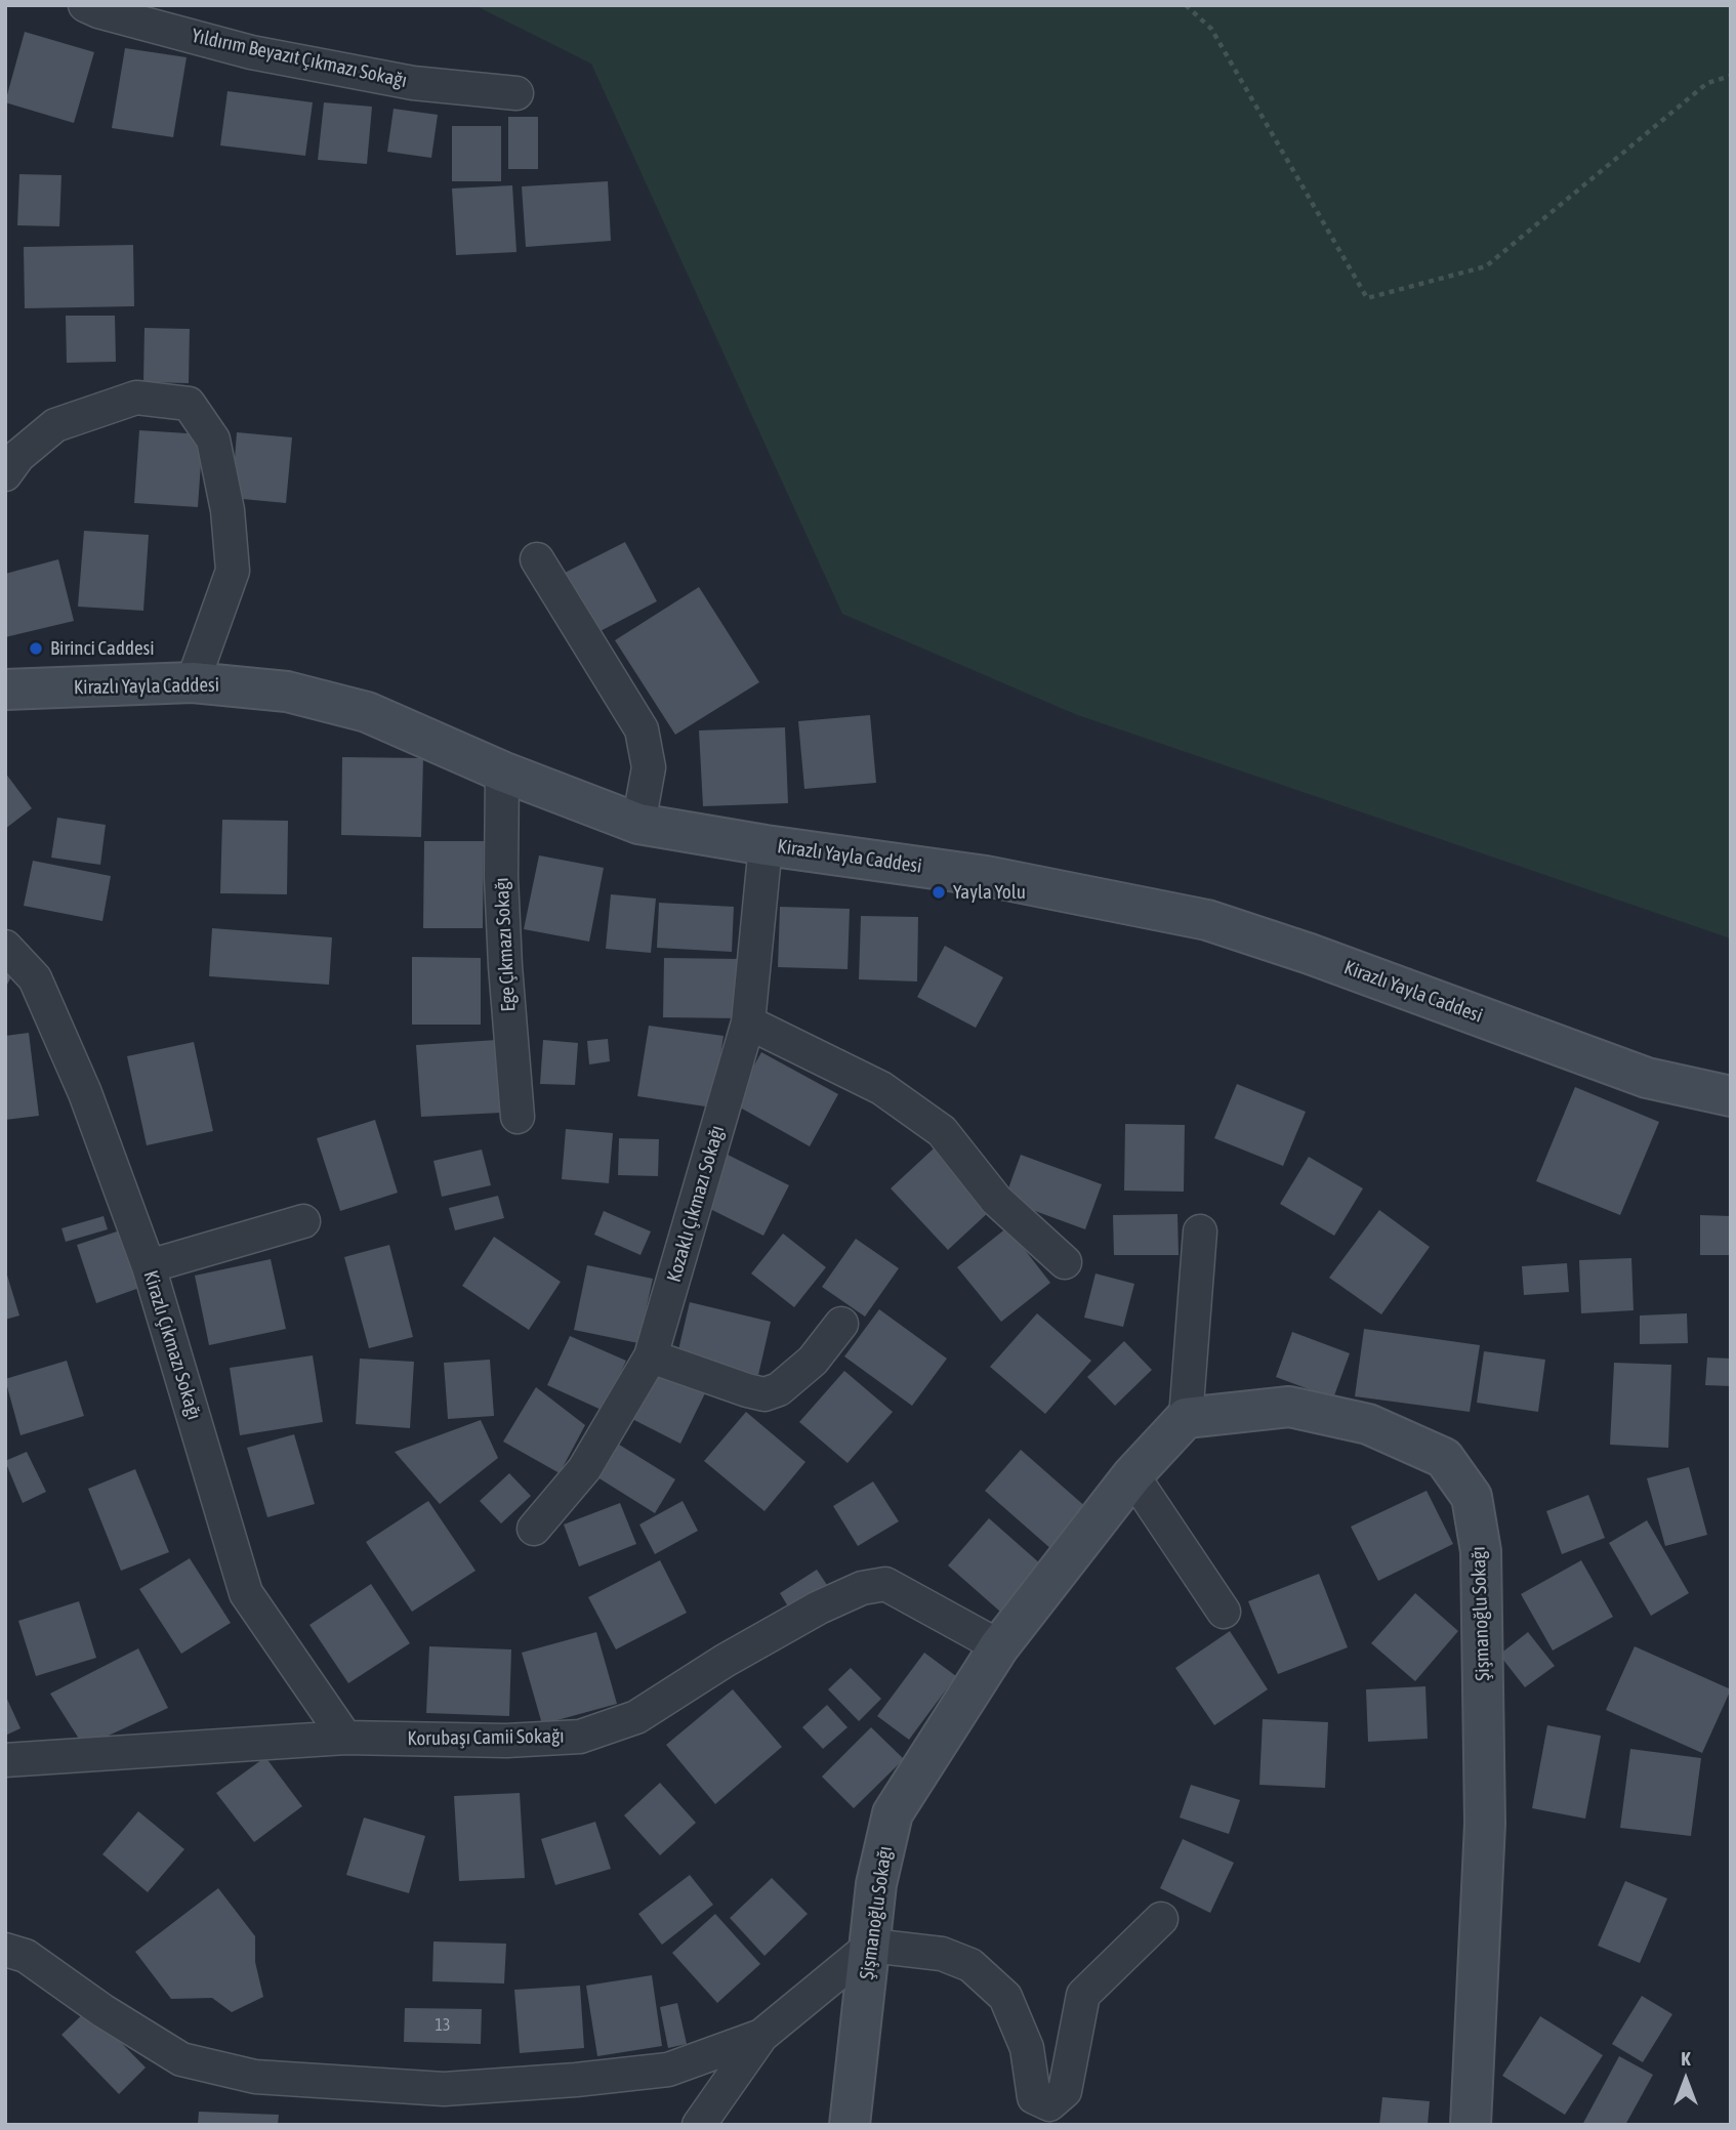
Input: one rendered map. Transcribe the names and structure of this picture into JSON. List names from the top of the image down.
{
  "streets": {
    "main road": ["Kirazlı Yayla Caddesi", "Şişmanoğlu Sokağı"],
    "street": [
      "Yıldırım Beyazıt Çıkmazı Sokağı",
      "Ege Çıkmazı Sokağı",
      "Kozaklı Çıkmazı Sokağı",
      "Kirazlı Çıkmazı Sokağı",
      "Korubaşı Camii Sokağı"
    ]
  },
  "crossings": [
    ["Kirazlı Yayla Caddesi", "Ege Çıkmazı Sokağı"],
    ["Kirazlı Yayla Caddesi", "Kozaklı Çıkmazı Sokağı"],
    ["Kirazlı Çıkmazı Sokağı", "Korubaşı Camii Sokağı"],
    ["Şişmanoğlu Sokağı", "Korubaşı Camii Sokağı"]
  ],
  "places": ["Birinci Caddesi", "Yayla Yolu"],
  "house_numbers": ["13"],
  "north": "top"
}
